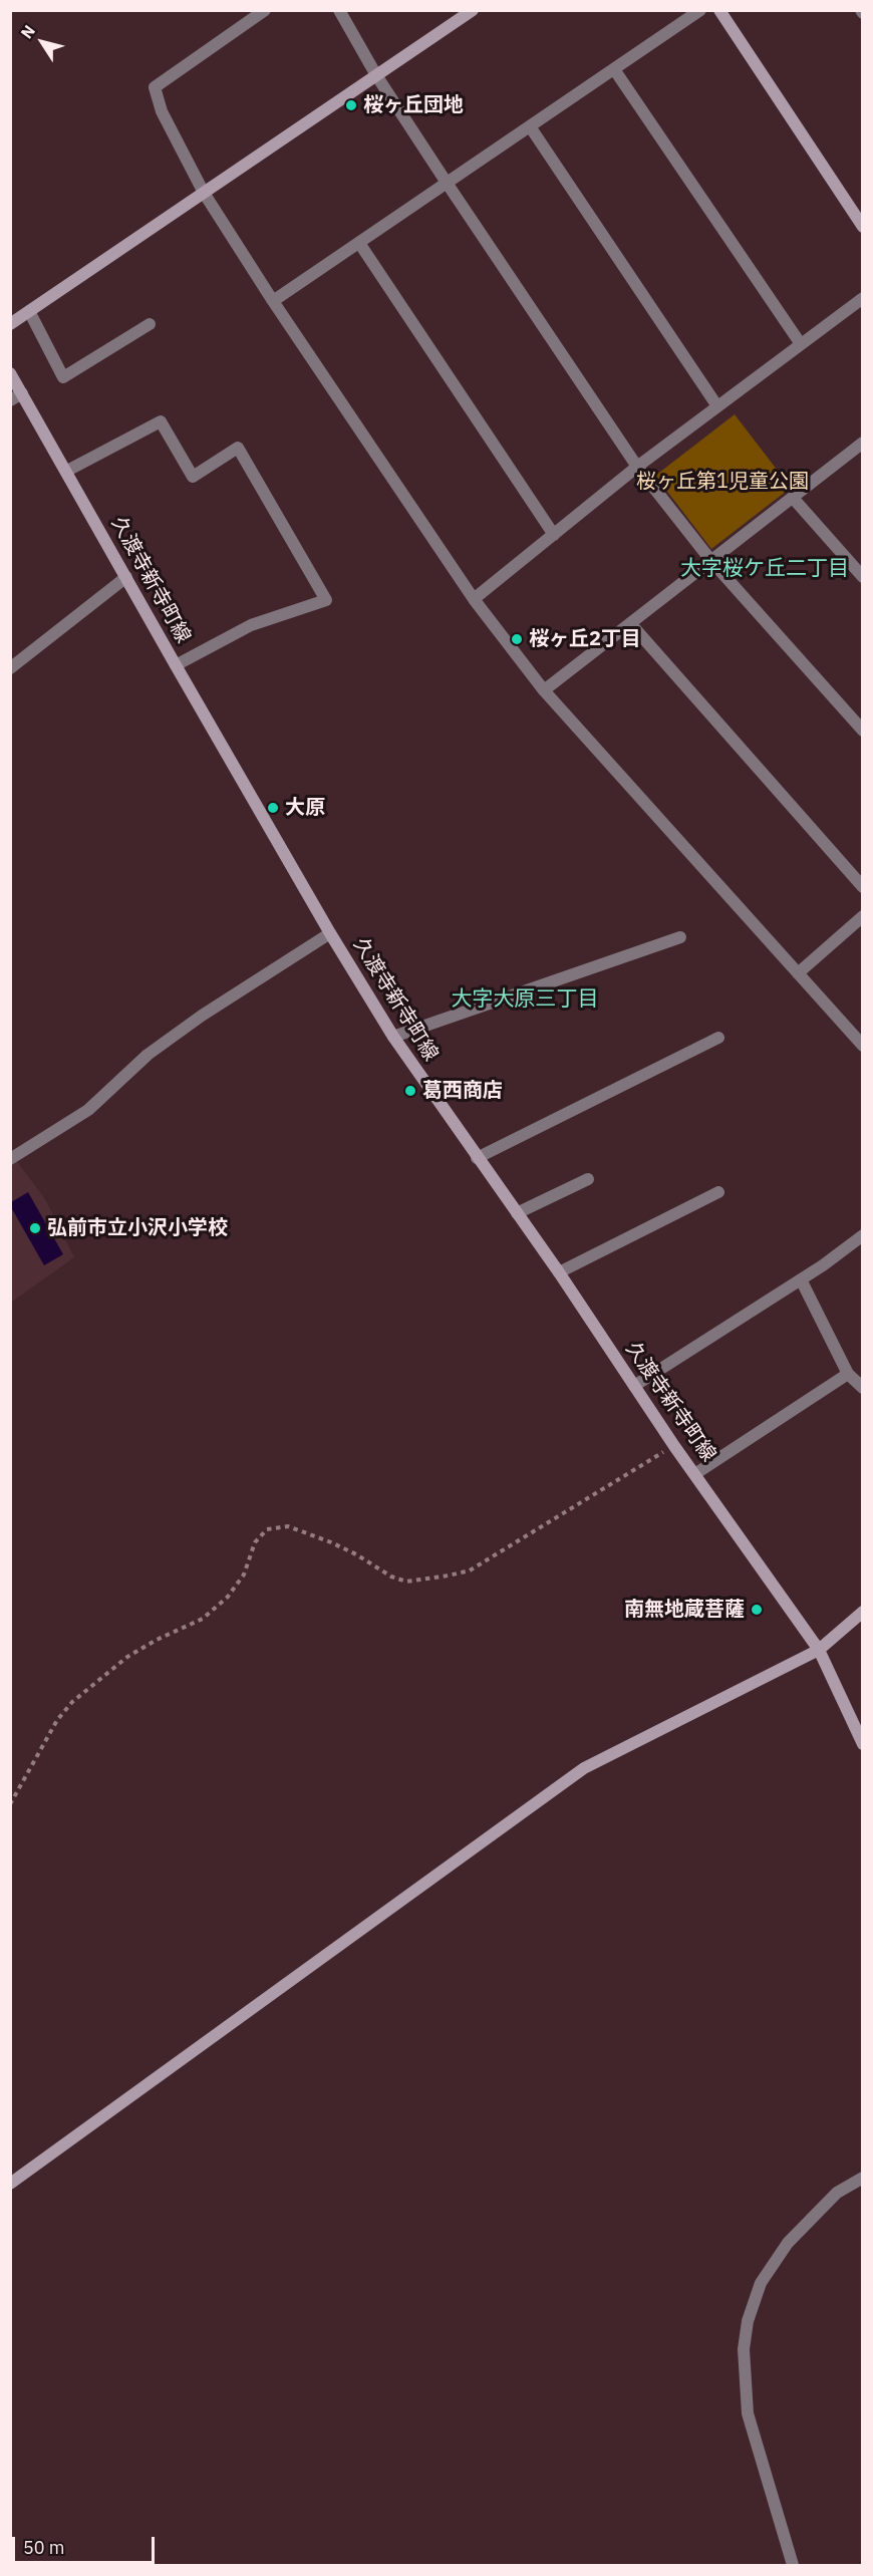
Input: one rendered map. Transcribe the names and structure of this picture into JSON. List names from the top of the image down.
{
  "streets": {
    "street": ["久渡寺新寺町線"]
  },
  "districts": ["大字桜ケ丘二丁目", "大字大原三丁目"],
  "parks": ["桜ヶ丘第1児童公園"],
  "places": [
    "桜ヶ丘団地",
    "桜ヶ丘2丁目",
    "大原",
    "葛西商店",
    "弘前市立小沢小学校",
    "南無地蔵菩薩"
  ],
  "scale_bar": "50 m",
  "north": "top left"
}
